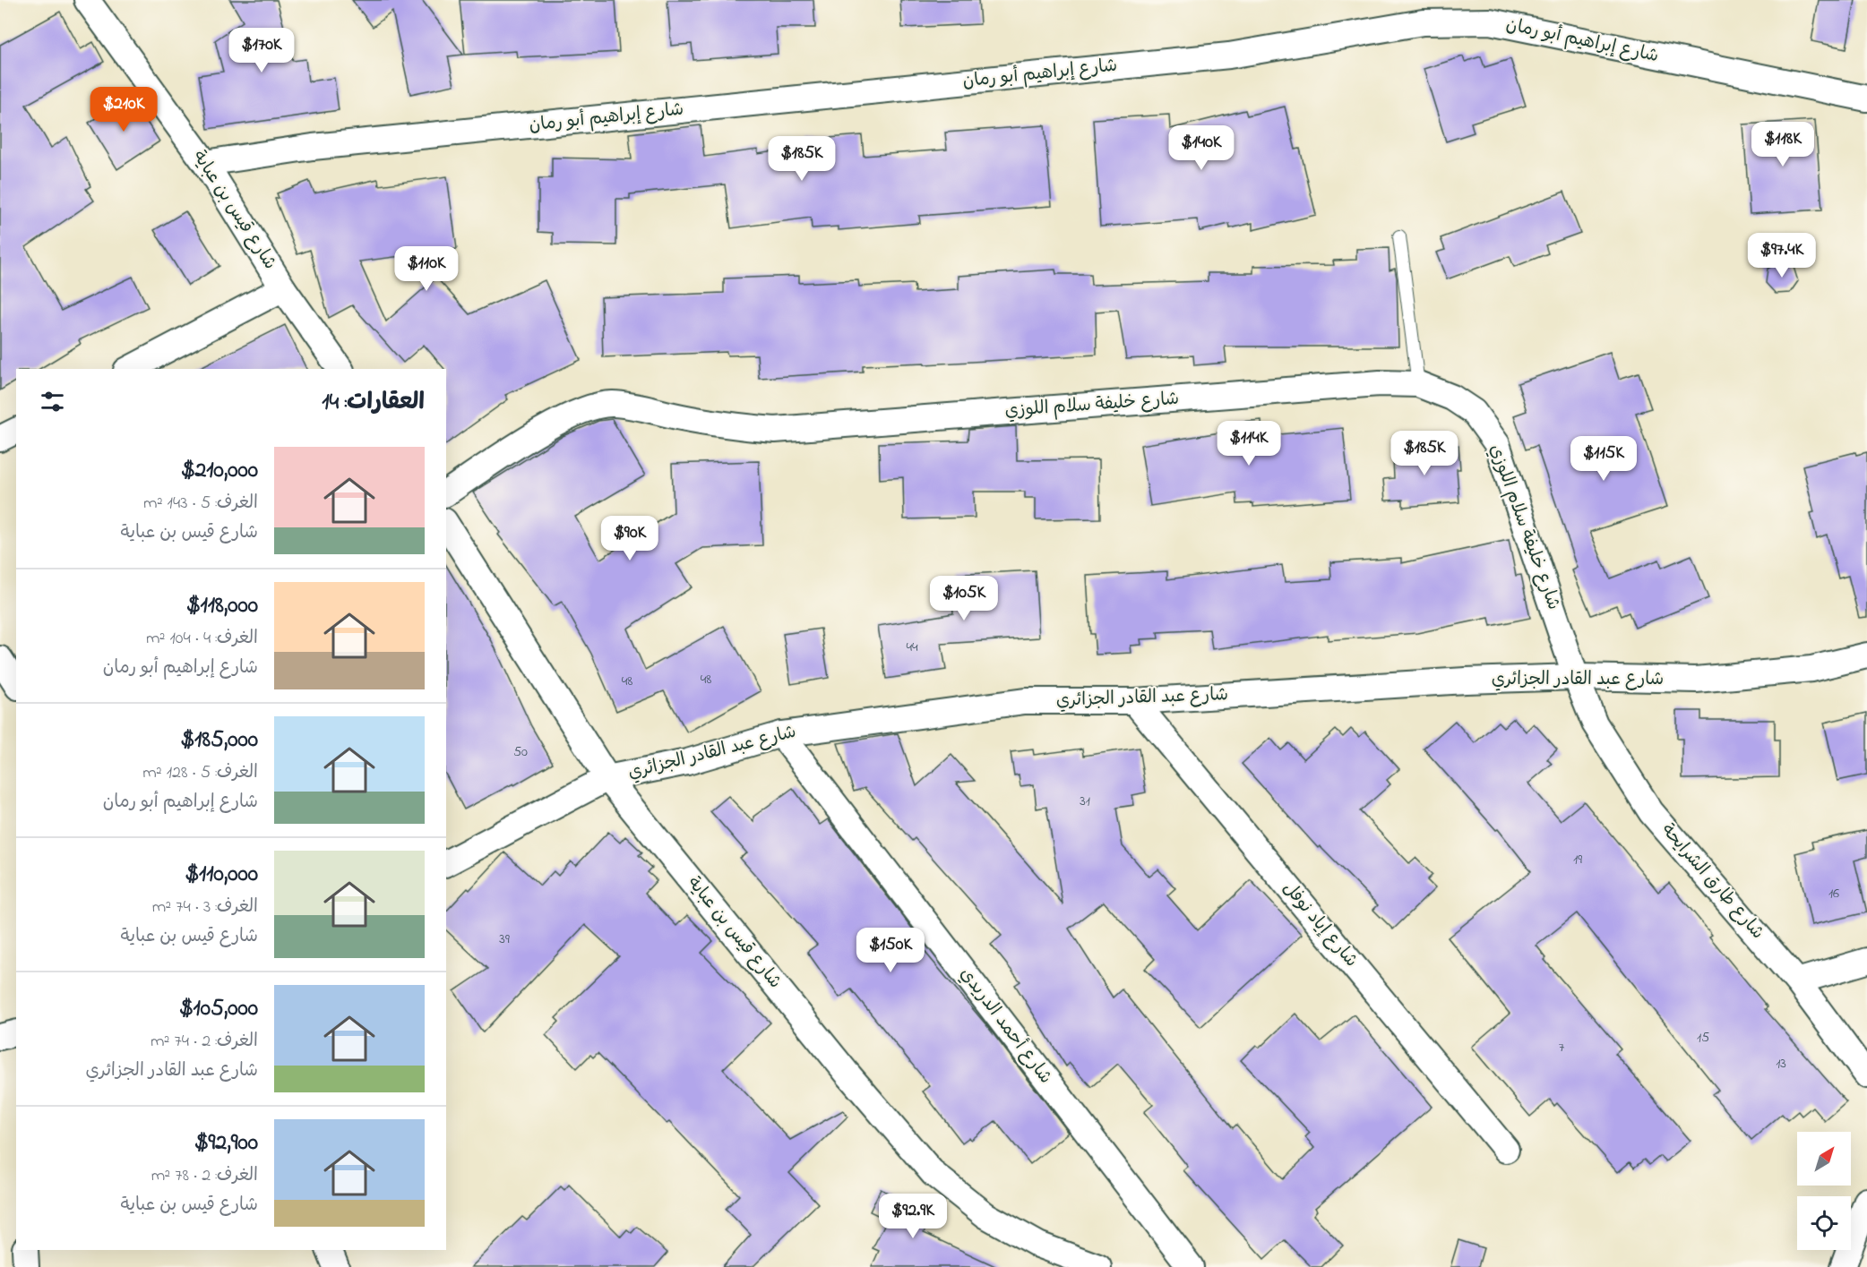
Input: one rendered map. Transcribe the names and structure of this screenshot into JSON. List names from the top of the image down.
{
  "streets": {
    "street": [
      "شارع إبراهيم أبو رمان",
      "شارع قيس بن عباية",
      "شارع خليفة سلام اللوزي",
      "شارع عبد القادر الجزائري",
      "شارع طارق الشرايحة",
      "شارع إياد نوفل",
      "شارع أحمد الدريدي"
    ]
  },
  "crossings": [
    ["شارع إبراهيم أبو رمان", "شارع قيس بن عباية"],
    ["شارع قيس بن عباية", "شارع عبد القادر الجزائري"],
    ["شارع خليفة سلام اللوزي", "شارع عبد القادر الجزائري"],
    ["شارع خليفة سلام اللوزي", "شارع طارق الشرايحة"],
    ["شارع عبد القادر الجزائري", "شارع طارق الشرايحة"],
    ["شارع عبد القادر الجزائري", "شارع إياد نوفل"],
    ["شارع عبد القادر الجزائري", "شارع أحمد الدريدي"]
  ],
  "house_numbers": [
    "44",
    "48",
    "48",
    "50",
    "31",
    "19",
    "16",
    "39",
    "15",
    "7",
    "13"
  ],
  "north": "top right",
  "page": {
    "price": [
      "$170K",
      "$210K",
      "$118K",
      "$140K",
      "$185K",
      "$97.4K",
      "$110K",
      "$114K",
      "$185K",
      "$115K",
      "$90K",
      "$105K",
      "$150K",
      "$92.9K"
    ],
    "heading": "العقارات: 14",
    "list": [
      {
        "name": "$210,000",
        "note": "الغرف: 5 · 143 m² · شارع قيس بن عباية"
      },
      {
        "name": "$118,000",
        "note": "الغرف: 4 · 104 m² · شارع إبراهيم أبو رمان"
      },
      {
        "name": "$185,000",
        "note": "الغرف: 5 · 128 m² · شارع إبراهيم أبو رمان"
      },
      {
        "name": "$110,000",
        "note": "الغرف: 3 · 74 m² · شارع قيس بن عباية"
      },
      {
        "name": "$105,000",
        "note": "الغرف: 2 · 74 m² · شارع عبد القادر الجزائري"
      },
      {
        "name": "$92,900",
        "note": "الغرف: 2 · 78 m² · شارع قيس بن عباية"
      }
    ]
  }
}
